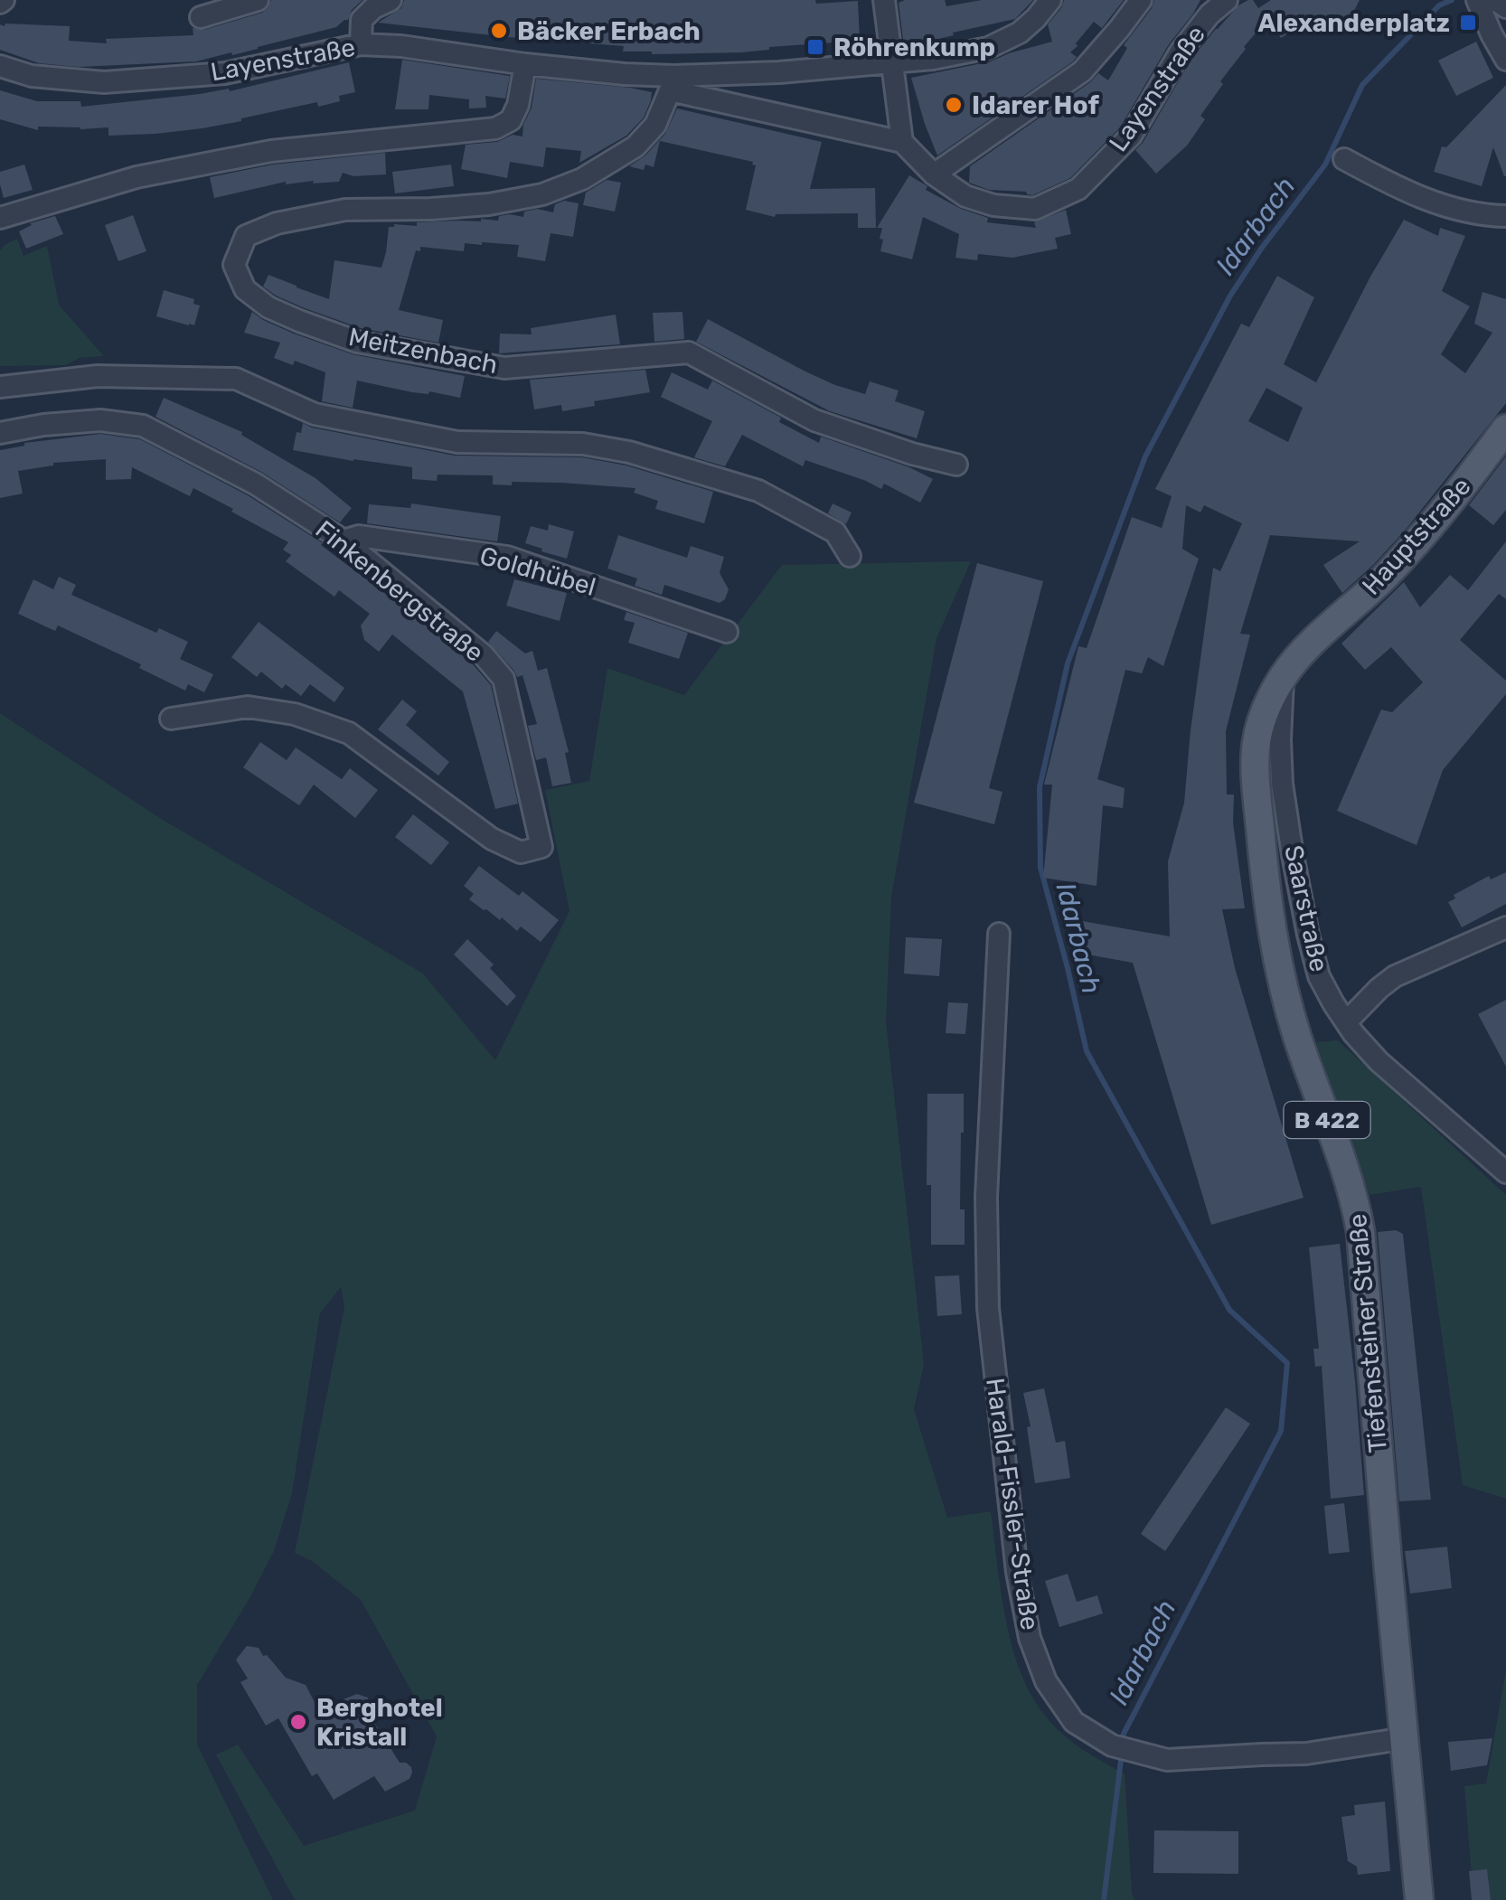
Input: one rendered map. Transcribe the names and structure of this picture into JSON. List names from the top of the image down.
{
  "streets": {
    "main road": ["Hauptstraße", "B 422", "Tiefensteiner Straße"],
    "street": [
      "Layenstraße",
      "Meitzenbach",
      "Goldhübel",
      "Finkenbergstraße",
      "Saarstraße",
      "Harald-Fissler-Straße"
    ]
  },
  "crossings": [
    ["Layenstraße", "Meitzenbach"],
    ["Hauptstraße", "Saarstraße"],
    ["Hauptstraße", "Tiefensteiner Straße"],
    ["Goldhübel", "Finkenbergstraße"],
    ["Saarstraße", "Tiefensteiner Straße"],
    ["Tiefensteiner Straße", "Harald-Fissler-Straße"]
  ],
  "water": ["Idarbach"],
  "places": {
    "transit": ["Alexanderplatz", "Röhrenkump"],
    "other": ["Bäcker Erbach", "Idarer Hof", "Berghotel Kristall"]
  }
}
